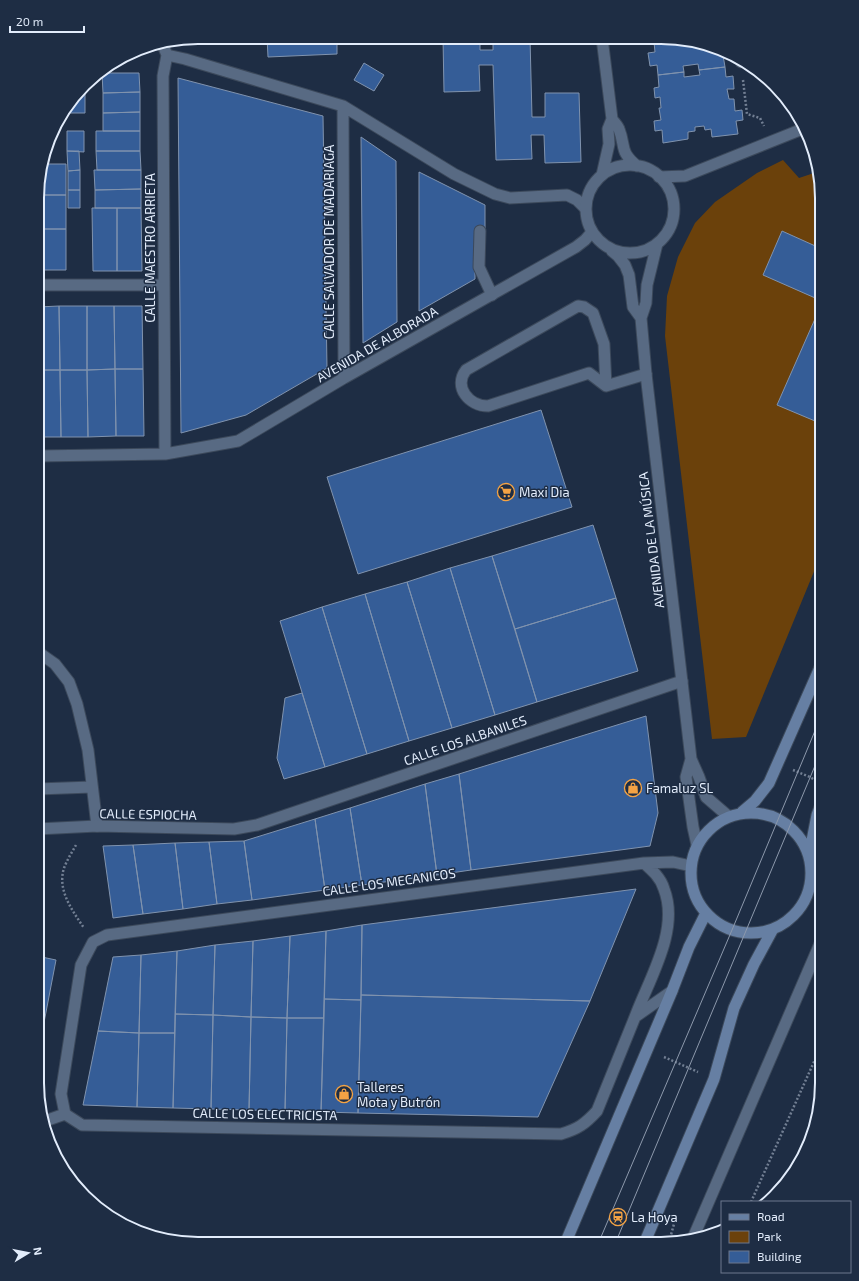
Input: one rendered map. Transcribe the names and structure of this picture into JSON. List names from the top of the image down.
{
  "streets": {
    "street": [
      "CALLE SALVADOR DE MADARIAGA",
      "CALLE MAESTRO ARRIETA",
      "AVENIDA DE ALBORADA",
      "AVENIDA DE LA MÚSICA",
      "CALLE LOS ALBANILES",
      "CALLE ESPIOCHA",
      "CALLE LOS MECANICOS",
      "CALLE LOS ELECTRICISTA"
    ]
  },
  "crossings": [
    ["CALLE SALVADOR DE MADARIAGA", "AVENIDA DE ALBORADA"],
    ["CALLE MAESTRO ARRIETA", "AVENIDA DE ALBORADA"],
    ["AVENIDA DE ALBORADA", "AVENIDA DE LA MÚSICA"],
    ["AVENIDA DE LA MÚSICA", "CALLE LOS ALBANILES"],
    ["AVENIDA DE LA MÚSICA", "CALLE LOS MECANICOS"],
    ["CALLE LOS ALBANILES", "CALLE ESPIOCHA"]
  ],
  "places": {
    "supermarket": ["Maxi Dia"],
    "shop": ["Famaluz SL", "Talleres Mota y Butrón"],
    "station": ["La Hoya"]
  },
  "legend": ["Road", "Park", "Building"],
  "scale_bar": "20 m",
  "north": "right"
}
